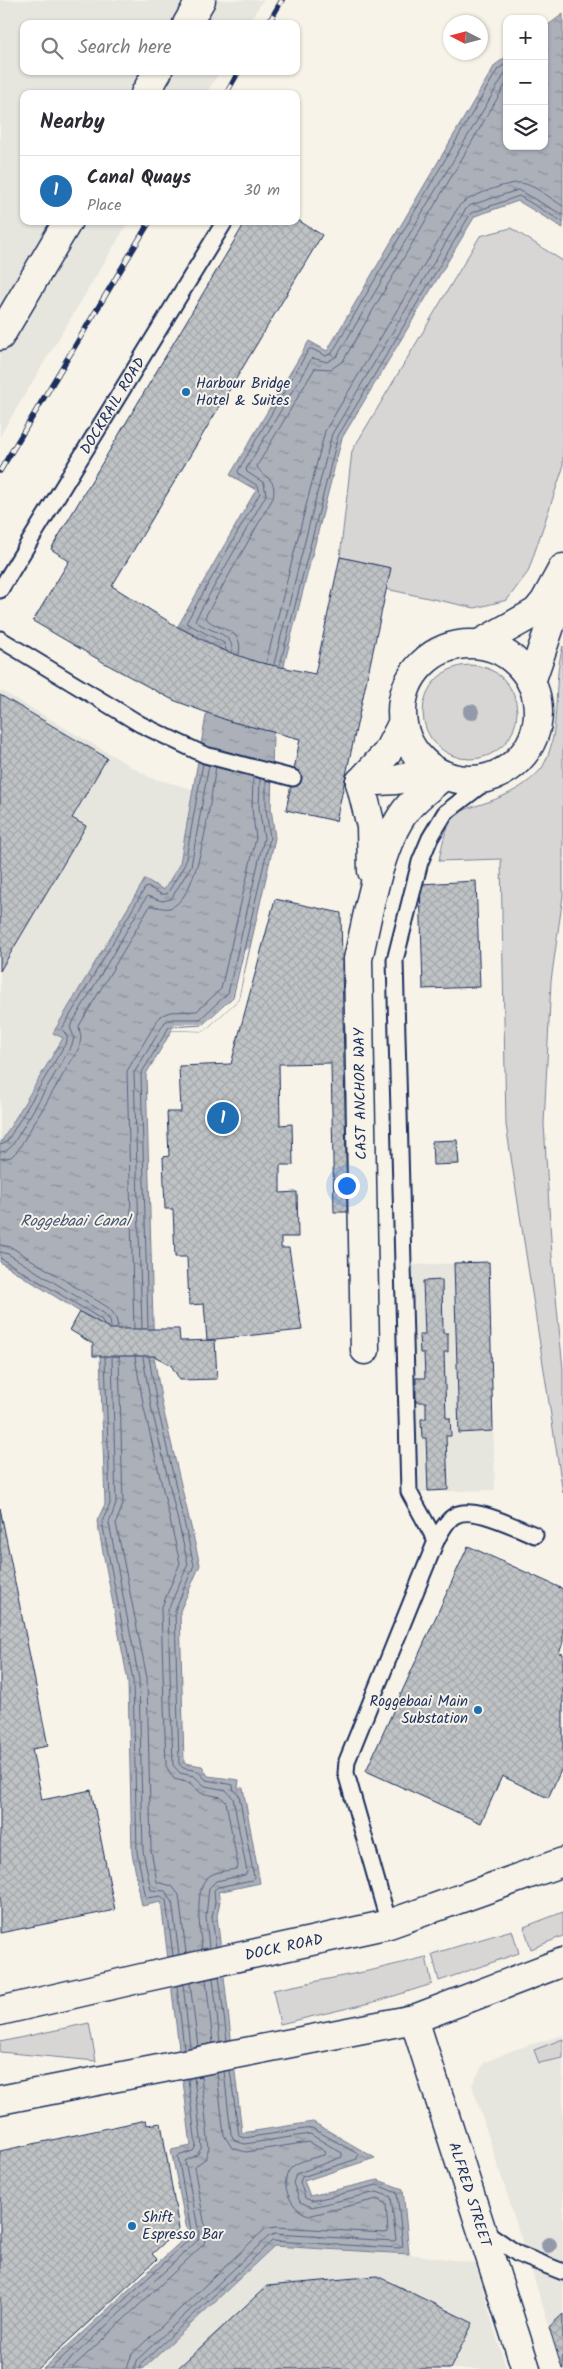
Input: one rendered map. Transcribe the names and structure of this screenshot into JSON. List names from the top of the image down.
{
  "streets": {
    "street": ["CAST ANCHOR WAY", "DOCK ROAD", "ALFRED STREET"],
    "lane": ["DOCKRAIL ROAD"]
  },
  "water": ["Roggebaai Canal"],
  "places": ["Harbour Bridge Hotel & Suites", "Roggebaai Main Substation", "Shift Espresso Bar"],
  "north": "left",
  "page": {
    "map_buttons": ["+", "−"],
    "search": "Search here",
    "heading": "Nearby",
    "list": [
      {
        "mark": "1",
        "name": "Canal Quays",
        "note": "Place",
        "value": "30 m"
      }
    ],
    "pins": "1"
  }
}
